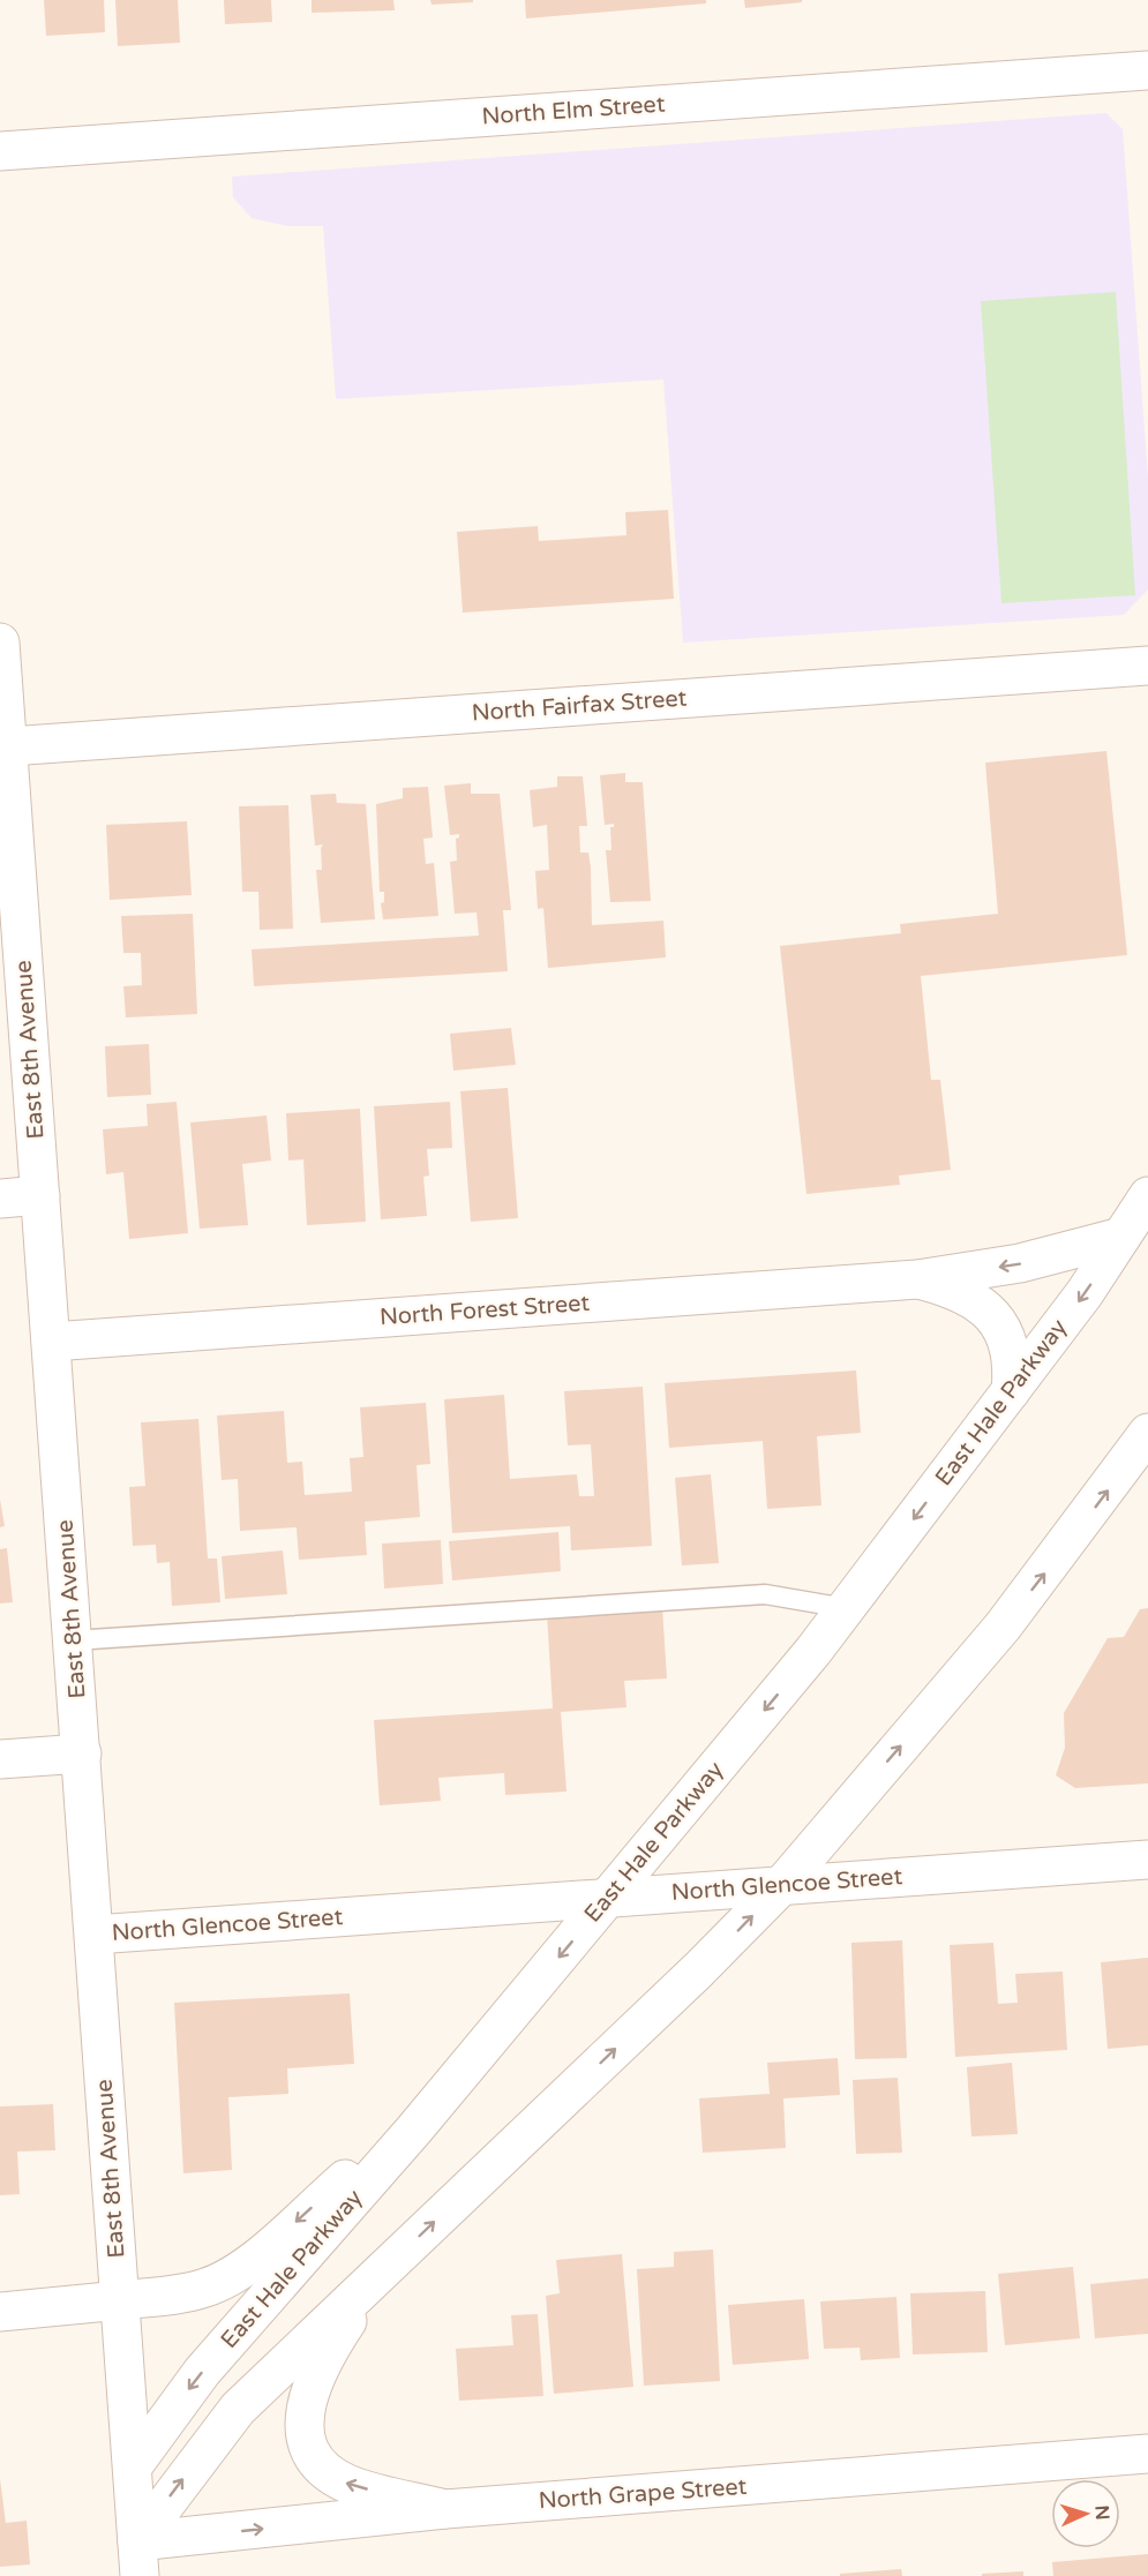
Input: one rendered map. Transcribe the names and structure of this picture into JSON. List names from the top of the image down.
{
  "streets": {
    "street": [
      "North Elm Street",
      "North Fairfax Street",
      "East 8th Avenue",
      "North Forest Street",
      "East Hale Parkway",
      "North Glencoe Street",
      "North Grape Street"
    ]
  },
  "crossings": [
    ["North Fairfax Street", "East 8th Avenue"],
    ["East 8th Avenue", "North Forest Street"],
    ["East 8th Avenue", "East Hale Parkway"],
    ["East 8th Avenue", "North Glencoe Street"],
    ["East 8th Avenue", "North Grape Street"],
    ["North Forest Street", "East Hale Parkway"],
    ["East Hale Parkway", "North Glencoe Street"]
  ],
  "north": "right"
}
